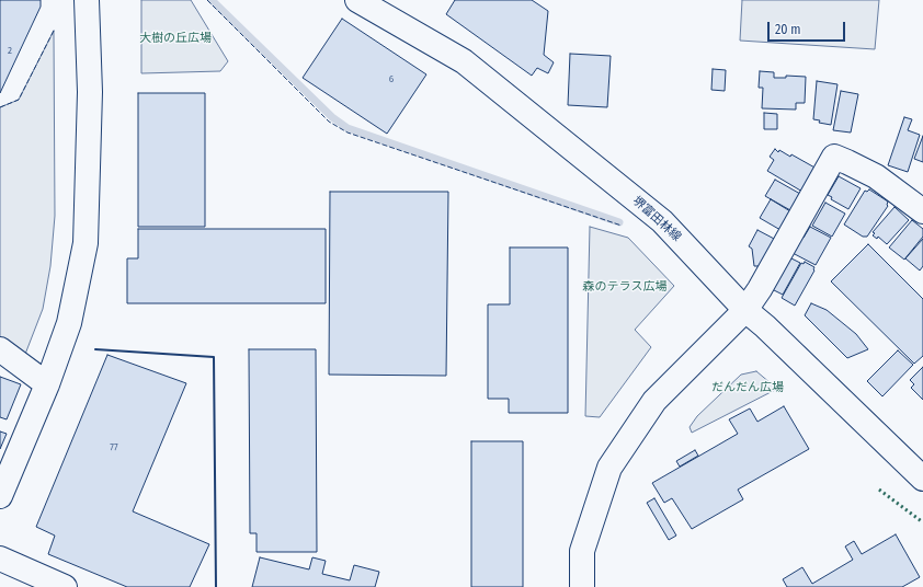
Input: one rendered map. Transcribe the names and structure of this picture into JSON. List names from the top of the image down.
{
  "streets": {
    "street": ["堺富田林線"]
  },
  "parks": ["大樹の丘広場", "森のテラス広場", "だんだん広場"],
  "house_numbers": ["2", "6", "77"],
  "scale_bar": "20 m"
}
